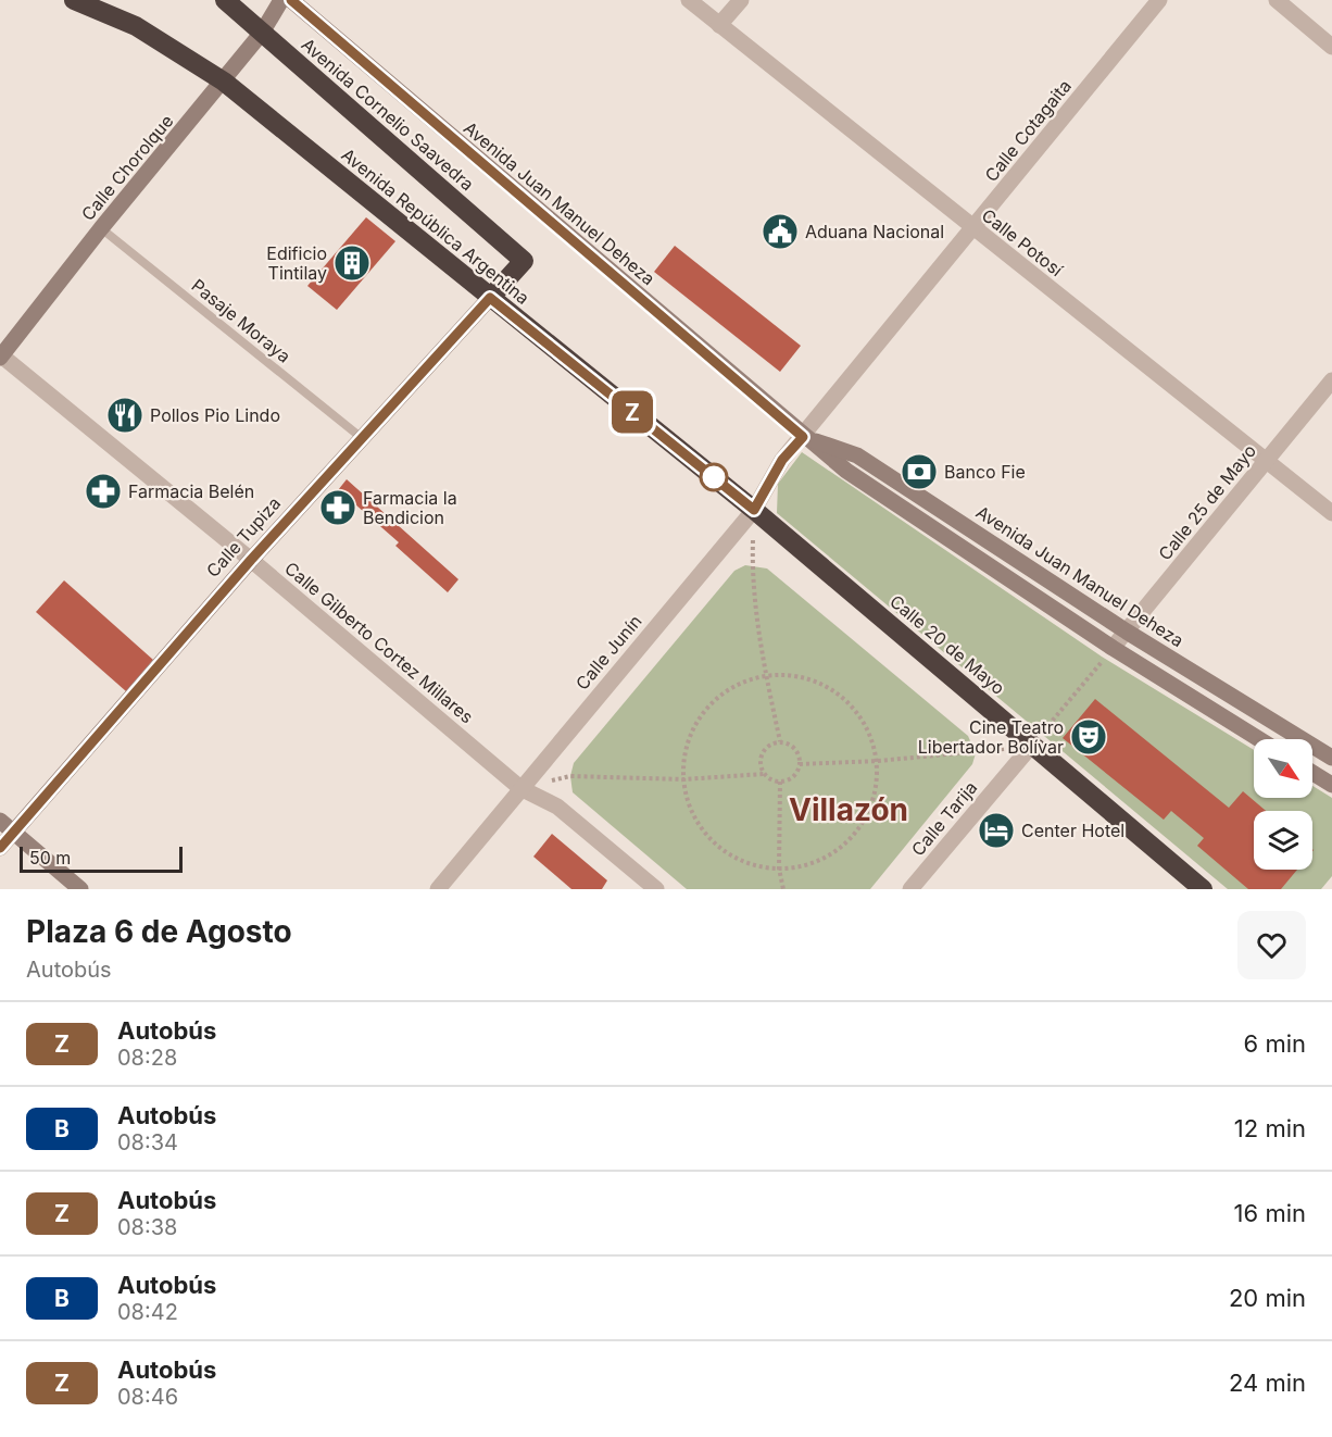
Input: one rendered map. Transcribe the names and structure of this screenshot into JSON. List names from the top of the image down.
{
  "streets": {
    "highway": [
      "Avenida Cornelio Saavedra",
      "Avenida República Argentina",
      "Calle Tupiza",
      "Calle 20 de Mayo"
    ],
    "main road": ["Calle Chorolque", "Avenida Juan Manuel Deheza"],
    "street": [
      "Calle Cotagaita",
      "Calle Potosí",
      "Calle 25 de Mayo",
      "Calle Gilberto Cortez Millares",
      "Calle Junín",
      "Calle Tarija"
    ],
    "lane": ["Pasaje Moraya"]
  },
  "crossings": [
    ["Avenida Cornelio Saavedra", "Calle Chorolque"],
    ["Avenida Cornelio Saavedra", "Calle Tupiza"],
    ["Calle Cotagaita", "Avenida Juan Manuel Deheza"],
    ["Calle Cotagaita", "Calle Potosí"],
    ["Calle Cotagaita", "Calle Junín"],
    ["Calle Chorolque", "Avenida República Argentina"],
    ["Calle Chorolque", "Pasaje Moraya"],
    ["Calle Chorolque", "Calle Gilberto Cortez Millares"],
    ["Avenida Juan Manuel Deheza", "Calle 25 de Mayo"],
    ["Avenida Juan Manuel Deheza", "Calle Junín"],
    ["Avenida República Argentina", "Calle Tupiza"],
    ["Avenida República Argentina", "Calle 20 de Mayo"],
    ["Avenida República Argentina", "Calle Junín"],
    ["Calle Potosí", "Calle 25 de Mayo"],
    ["Pasaje Moraya", "Calle Tupiza"],
    ["Calle Tupiza", "Calle Gilberto Cortez Millares"],
    ["Calle Gilberto Cortez Millares", "Calle Junín"],
    ["Calle 20 de Mayo", "Calle Junín"],
    ["Calle 20 de Mayo", "Calle Tarija"]
  ],
  "districts": ["Villazón"],
  "places": {
    "public building": ["Aduana Nacional"],
    "building": ["Edificio Tintilay"],
    "restaurant": ["Pollos Pio Lindo"],
    "bank": ["Banco Fie"],
    "pharmacy": ["Farmacia Belén", "Farmacia la Bendicion"],
    "theatre": ["Cine Teatro Libertador Bolívar"],
    "hotel": ["Center Hotel"]
  },
  "lines": ["bus line Z"],
  "scale_bar": "50 m",
  "north": "bottom right",
  "page": {
    "on_map": "Z",
    "scale": "50 m",
    "heading": ["Plaza 6 de Agosto", "Autobús"],
    "list": [
      {
        "mark": "Z",
        "name": "Autobús",
        "note": "08:28",
        "value": "6 min"
      },
      {
        "mark": "B",
        "name": "Autobús",
        "note": "08:34",
        "value": "12 min"
      },
      {
        "mark": "Z",
        "name": "Autobús",
        "note": "08:38",
        "value": "16 min"
      },
      {
        "mark": "B",
        "name": "Autobús",
        "note": "08:42",
        "value": "20 min"
      },
      {
        "mark": "Z",
        "name": "Autobús",
        "note": "08:46",
        "value": "24 min"
      }
    ]
  }
}
